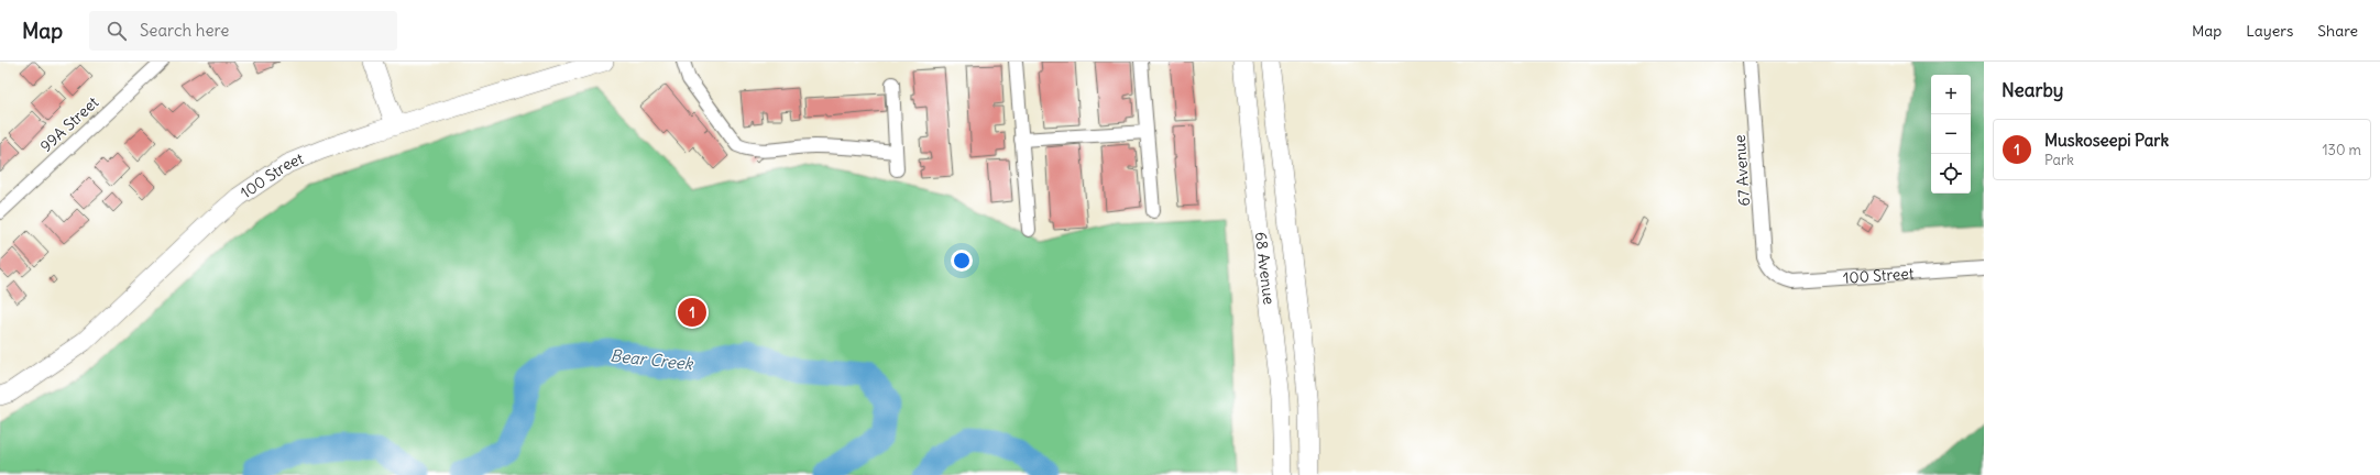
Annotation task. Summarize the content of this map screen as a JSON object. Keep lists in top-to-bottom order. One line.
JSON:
{"streets":{"main road":["100 Street","68 Avenue"],"street":["99A Street","67 Avenue"]},"crossings":[["67 Avenue","100 Street"]],"water":["Bear Creek"],"page":{"header":"Map","search":"Search here","nav":["Map","Layers","Share"],"heading":"Nearby","map_buttons":["+","−"],"list":[{"mark":"1","name":"Muskoseepi Park","note":"Park","value":"130 m"}],"pins":"1"}}
